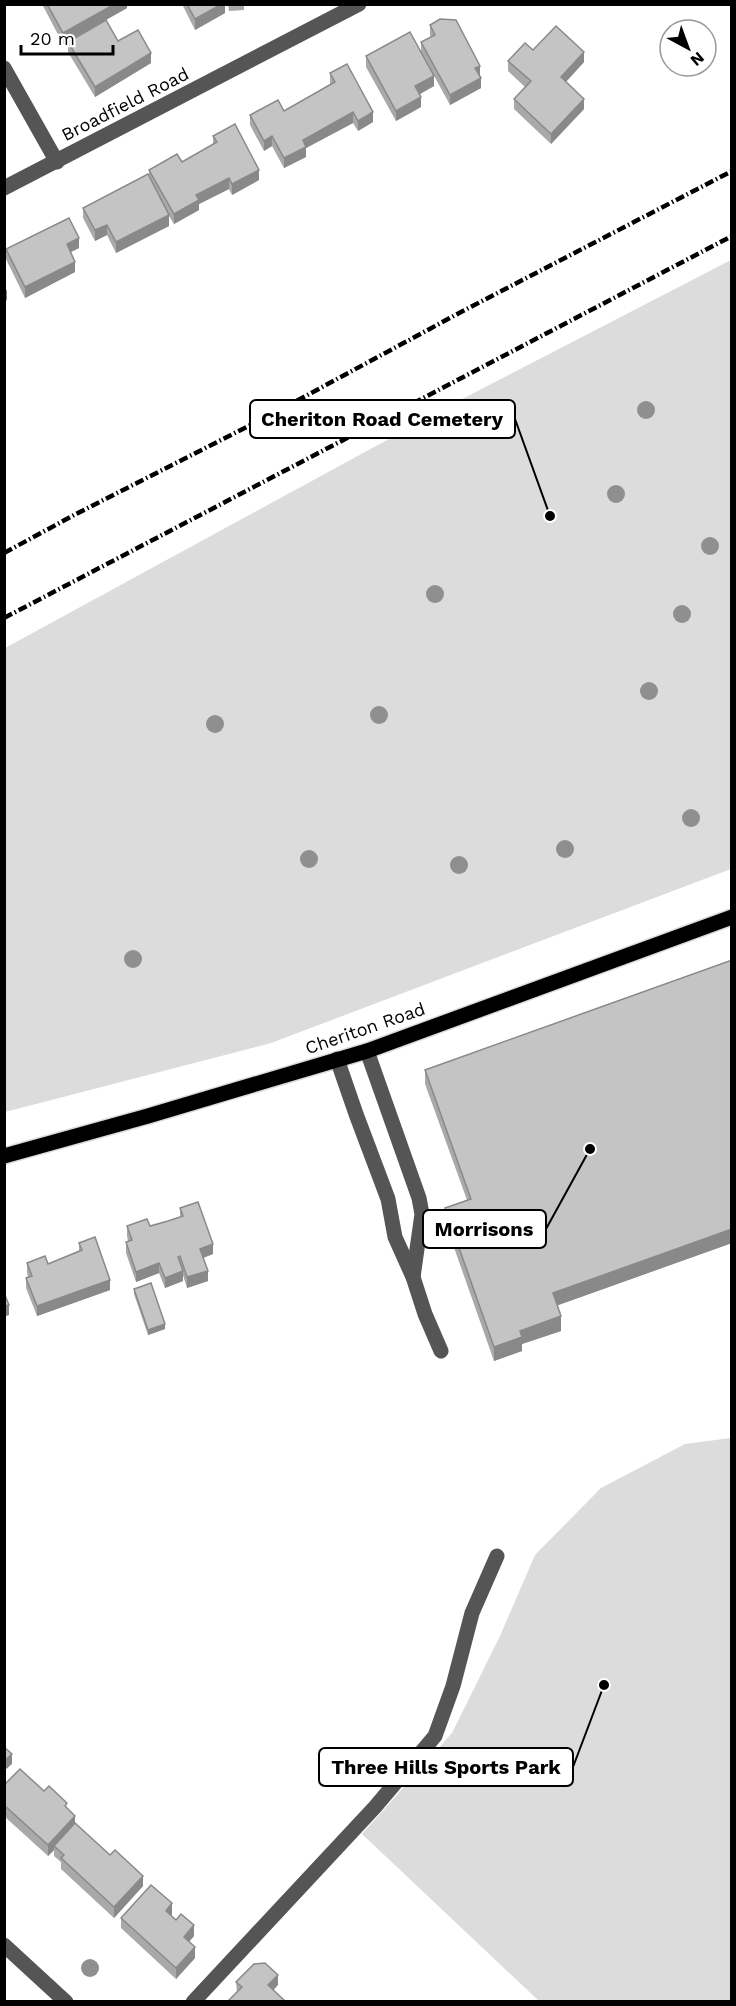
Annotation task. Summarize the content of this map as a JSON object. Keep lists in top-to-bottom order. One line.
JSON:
{"streets":{"main road":["Cheriton Road"],"street":["Broadfield Road"]},"places":["Cheriton Road Cemetery","Morrisons","Three Hills Sports Park"],"scale_bar":"20 m","north":"bottom right"}
